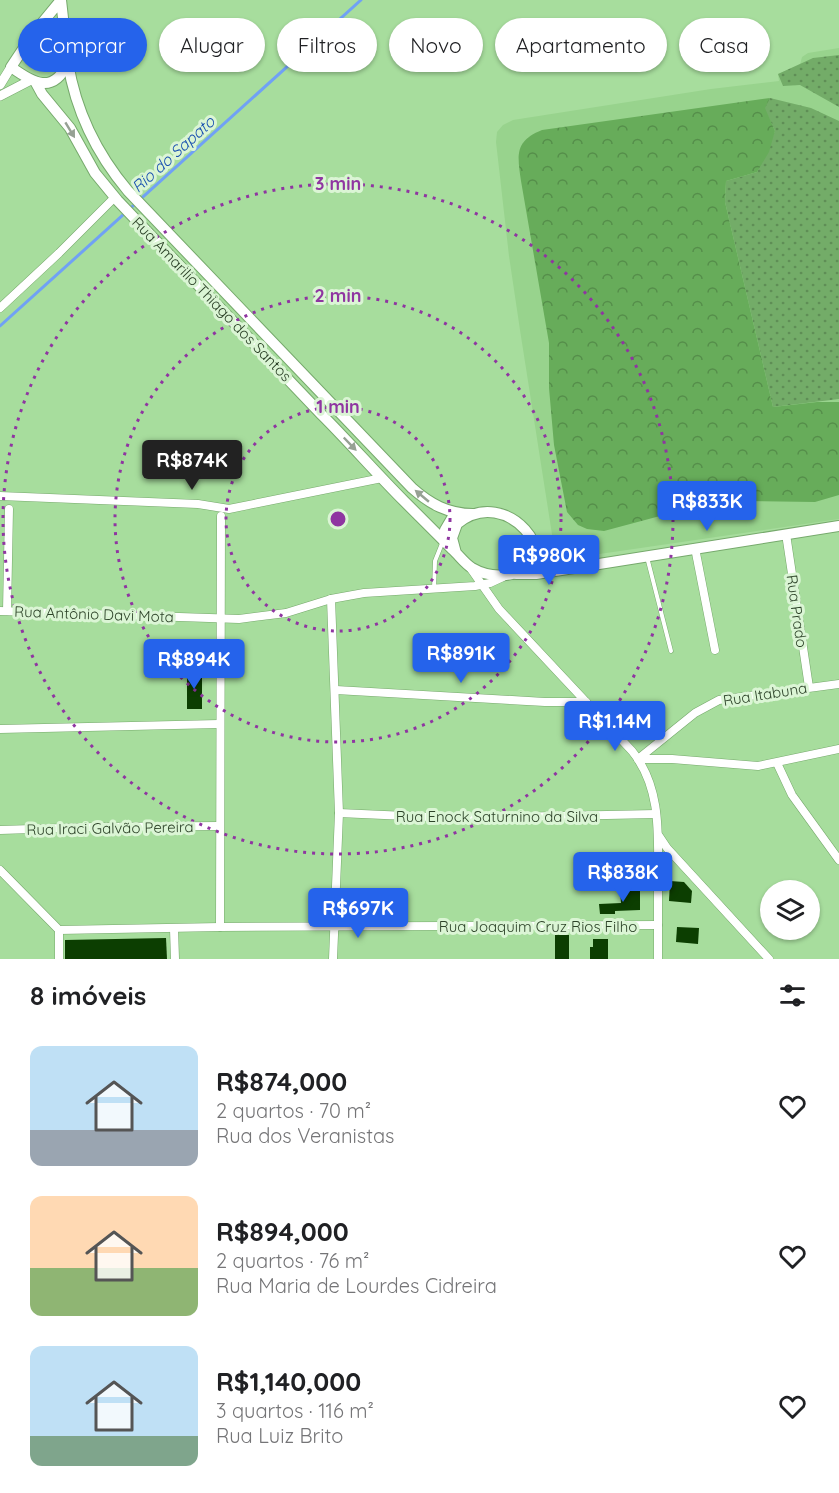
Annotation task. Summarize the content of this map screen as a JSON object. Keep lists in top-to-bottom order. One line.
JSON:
{"streets":{"main road":["Rua Amarilio Thiago dos Santos"],"street":["Rua Prado","Rua Antônio Davi Mota","Rua Itabuna","Rua Enock Saturnino da Silva","Rua Iraci Galvão Pereira","Rua Joaquim Cruz Rios Filho"]},"crossings":[["Rua Amarilio Thiago dos Santos","Rua Antônio Davi Mota"],["Rua Prado","Rua Itabuna"]],"water":["Rio do Sapato"],"page":{"chip":["Comprar","Alugar","Filtros","Novo","Apartamento","Casa"],"price":["R$874K","R$833K","R$980K","R$891K","R$894K","R$1.14M","R$838K","R$697K"],"heading":"8 imóveis","list":[{"name":"R$874,000","note":"2 quartos · 70 m² · Rua dos Veranistas"},{"name":"R$894,000","note":"2 quartos · 76 m² · Rua Maria de Lourdes Cidreira"},{"name":"R$1,140,000","note":"3 quartos · 116 m² · Rua Luiz Brito"}]},"rings":["3 min","2 min","1 min"]}
